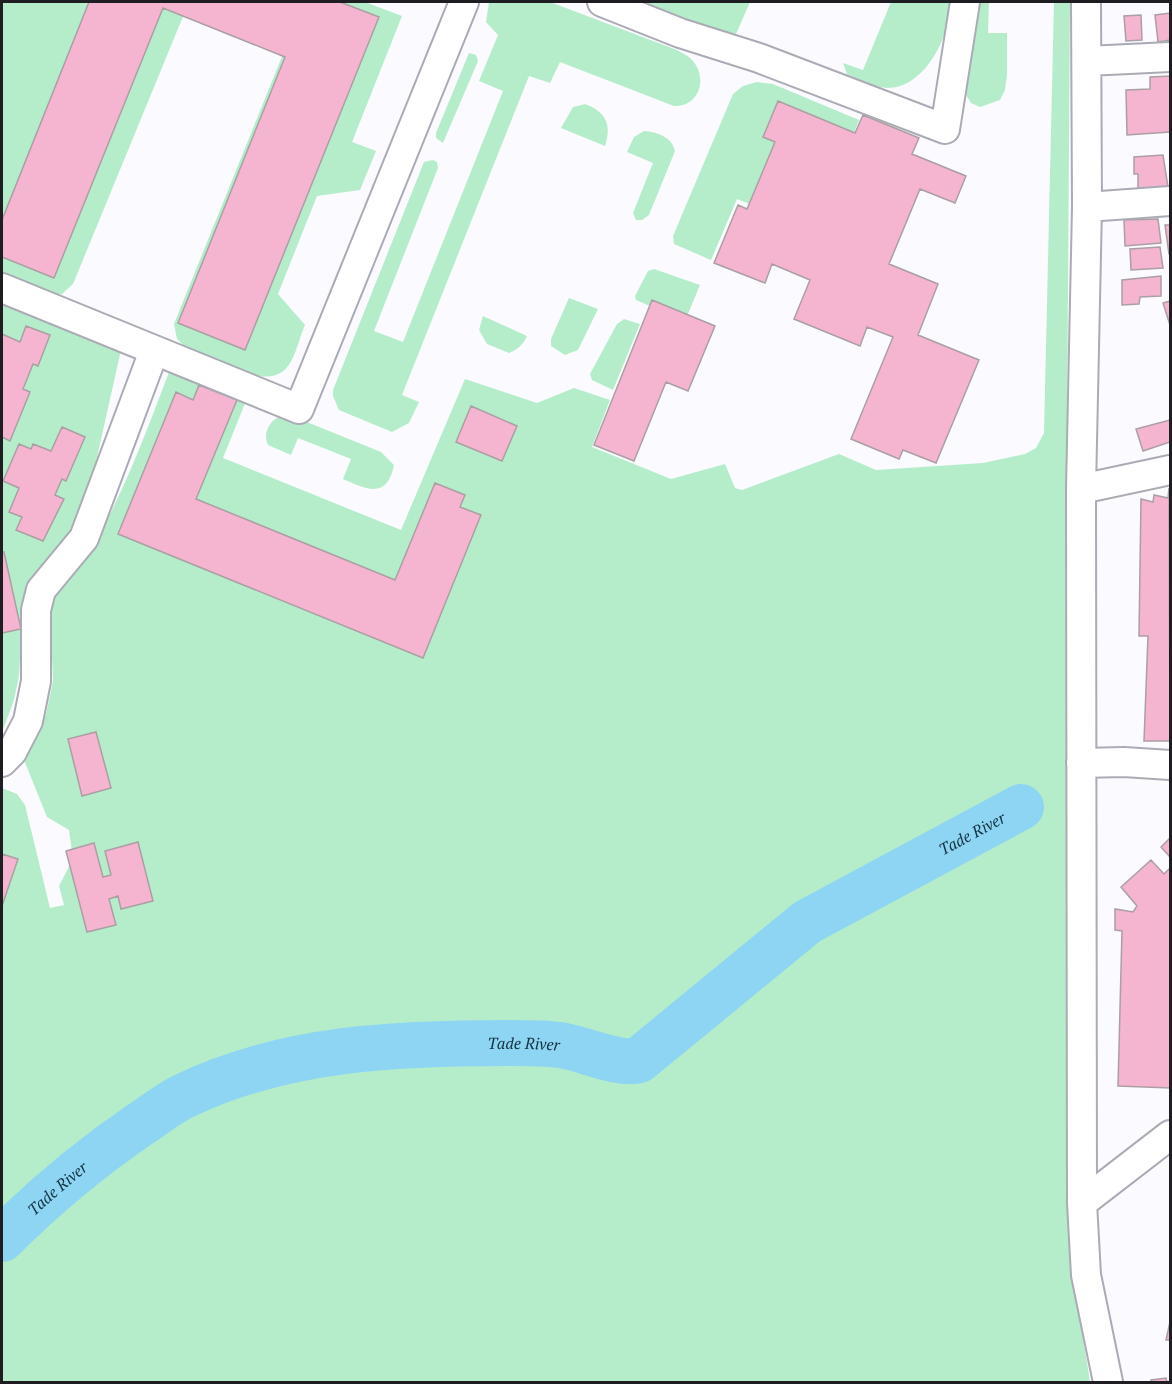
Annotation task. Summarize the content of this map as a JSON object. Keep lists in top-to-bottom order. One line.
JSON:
{"water":["Tade River"]}
